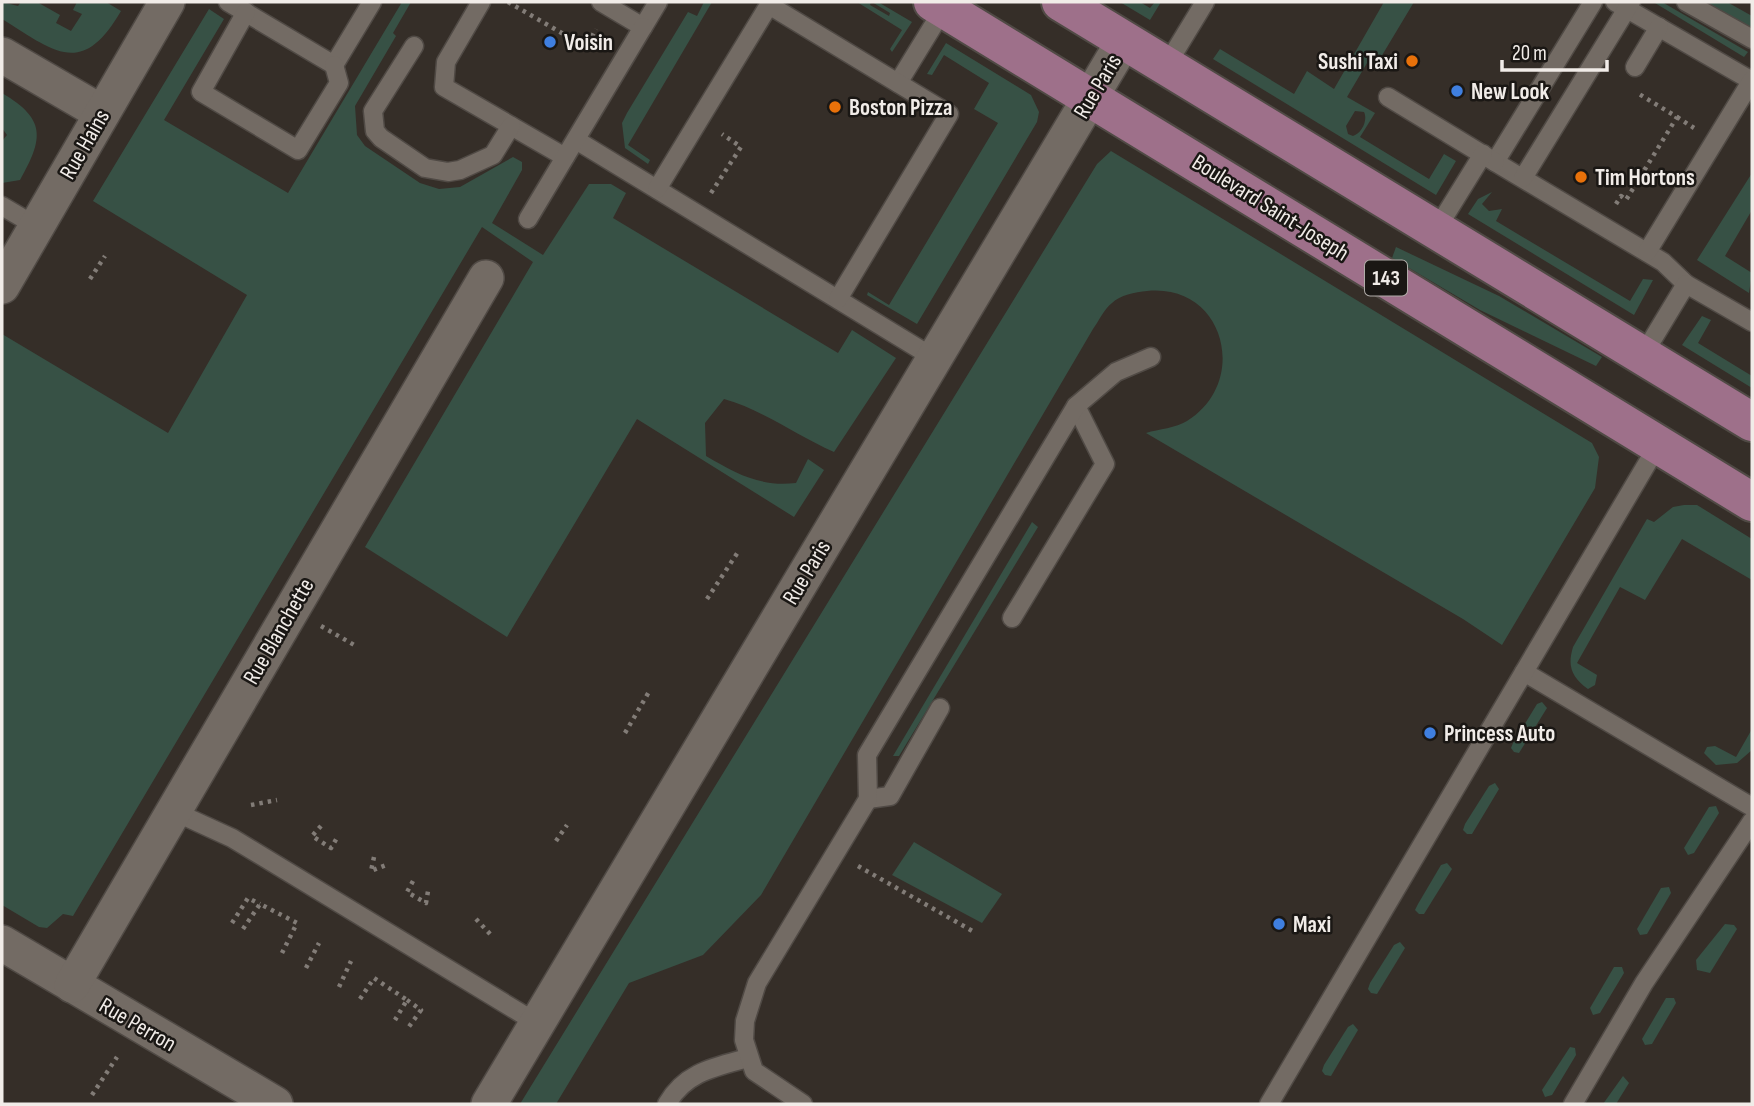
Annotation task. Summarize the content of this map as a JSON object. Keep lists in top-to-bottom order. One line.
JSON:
{"streets":{"main road":["Boulevard Saint-Joseph","143"],"street":["Rue Paris","Rue Hains","Rue Blanchette","Rue Perron"]},"crossings":[["Rue Paris","Boulevard Saint-Joseph"],["Rue Blanchette","Rue Perron"]],"places":["Voisin","Sushi Taxi","New Look","Boston Pizza","Tim Hortons","Princess Auto","Maxi"],"scale_bar":"20 m"}
